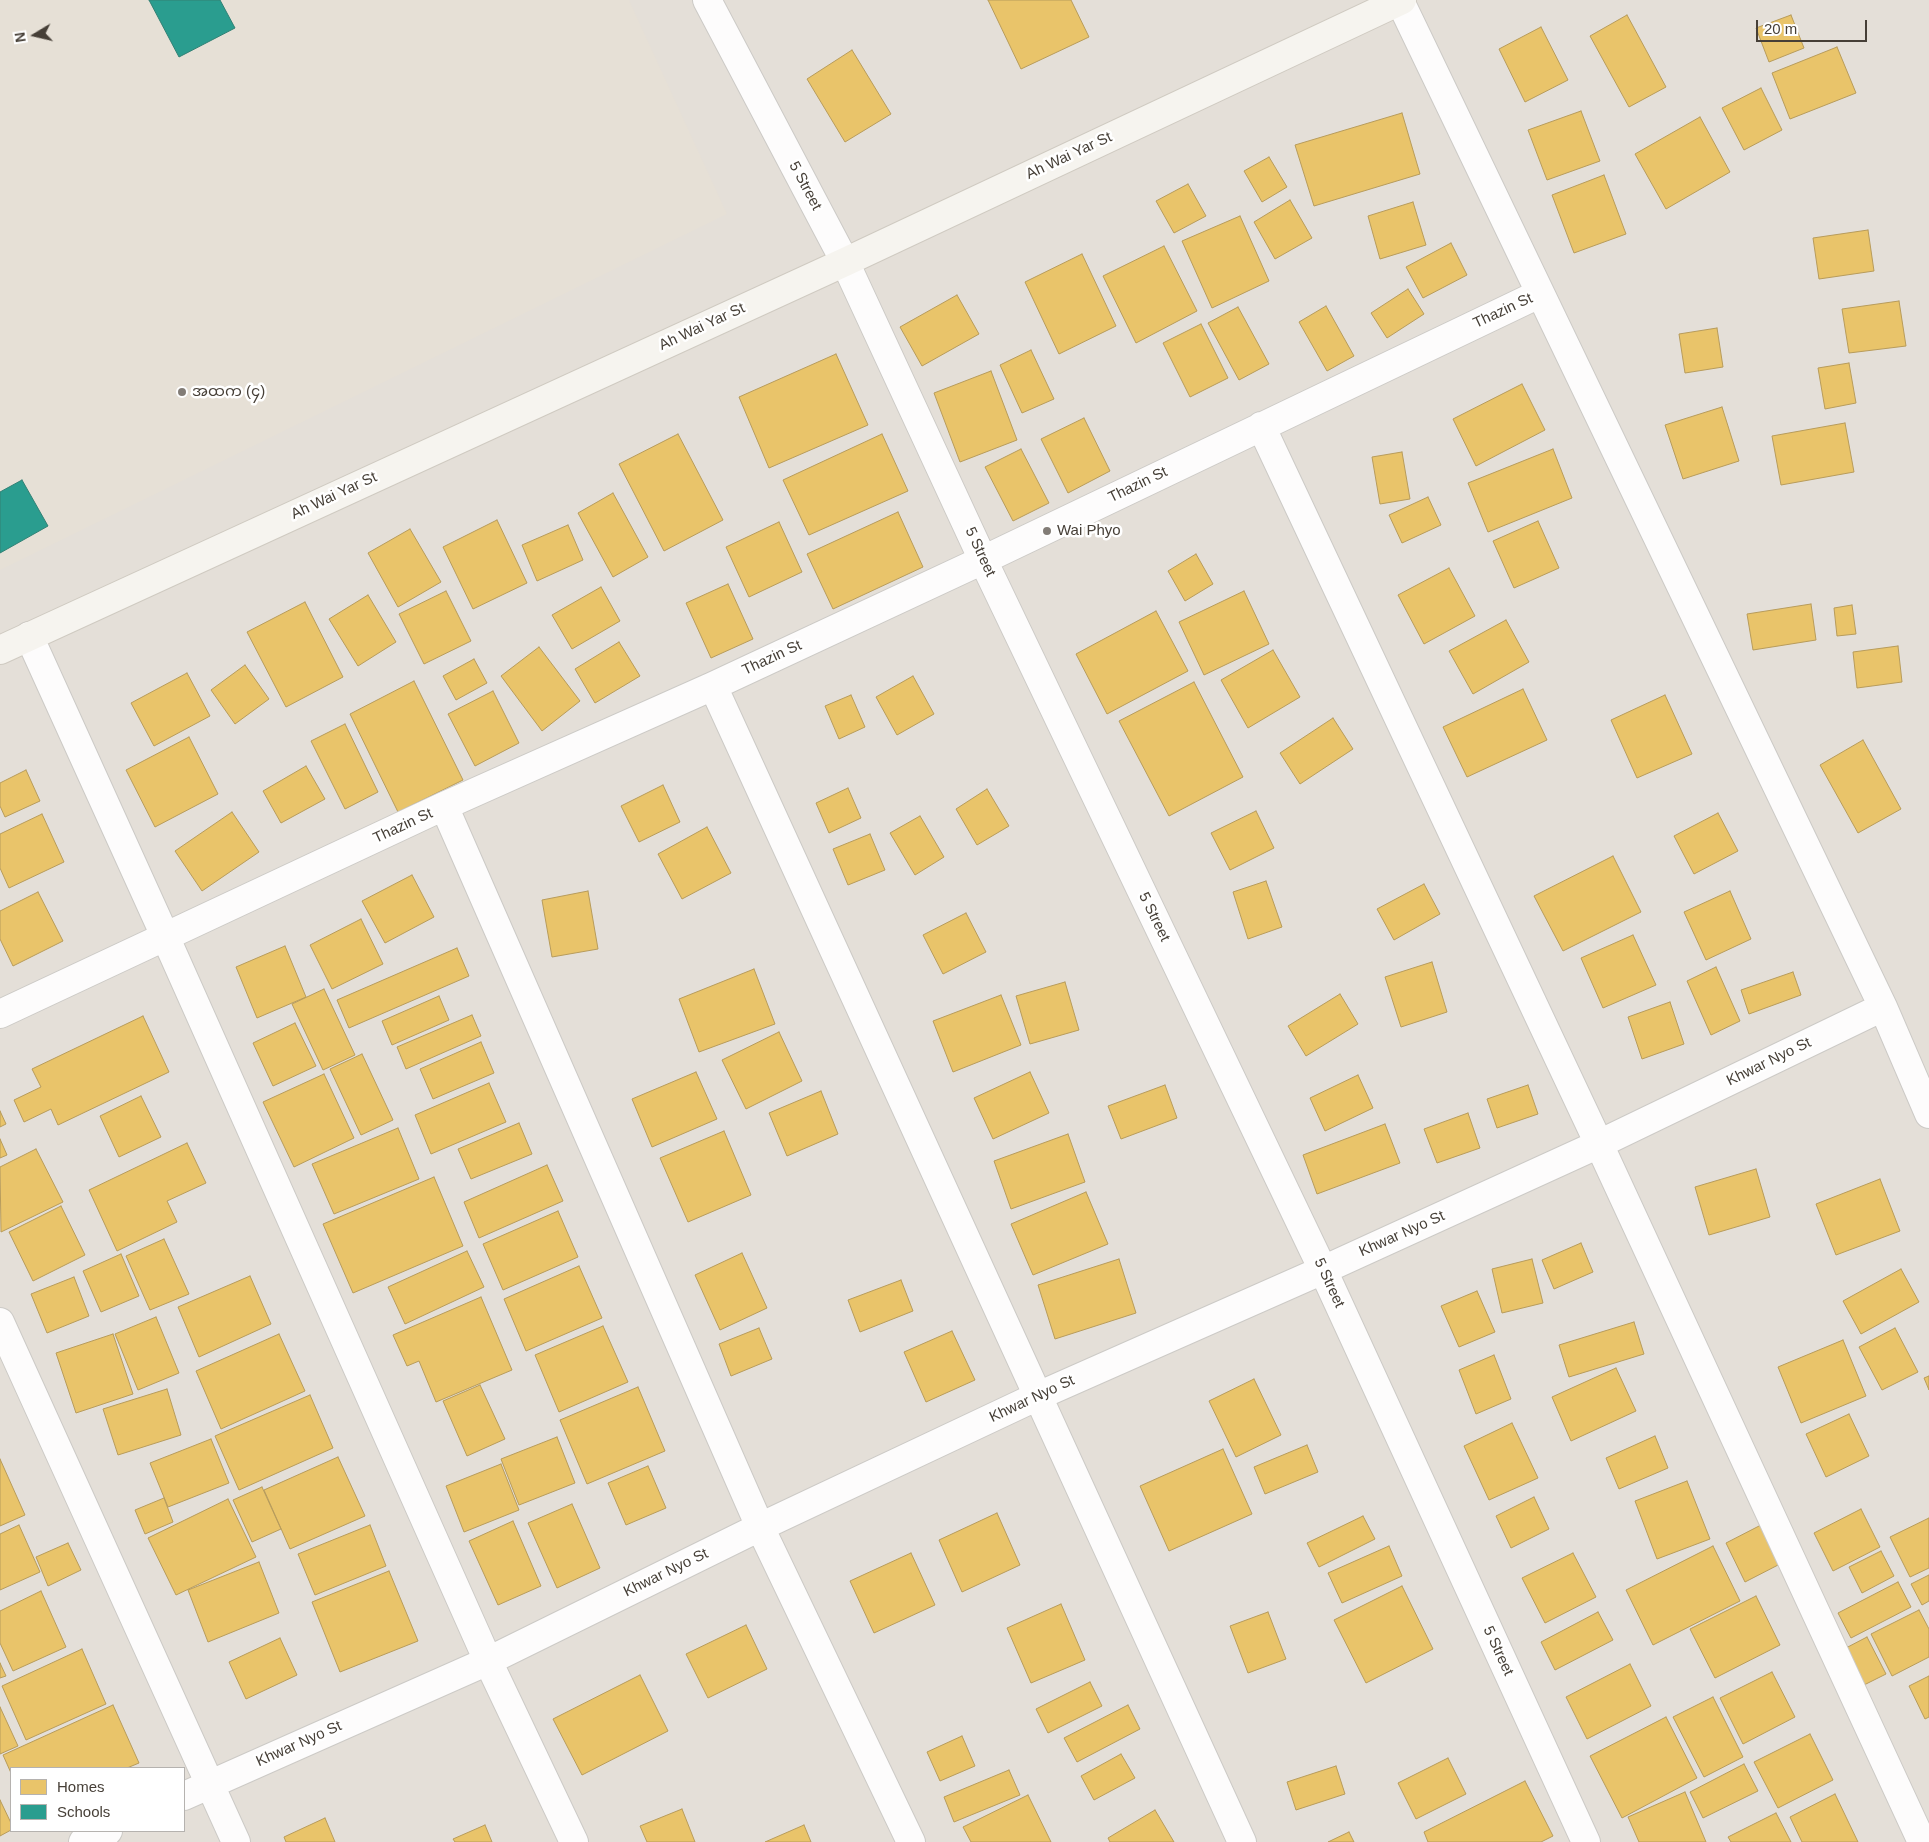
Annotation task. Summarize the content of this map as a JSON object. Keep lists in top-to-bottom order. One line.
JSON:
{"streets":{"street":["Ah Wai Yar St","5 Street","Thazin St","Khwar Nyo St"]},"crossings":[["Ah Wai Yar St","5 Street"],["5 Street","Thazin St"],["5 Street","Khwar Nyo St"]],"places":["အထက (၄)","Wai Phyo"],"legend":["Homes","Schools"],"scale_bar":"20 m","north":"left"}
